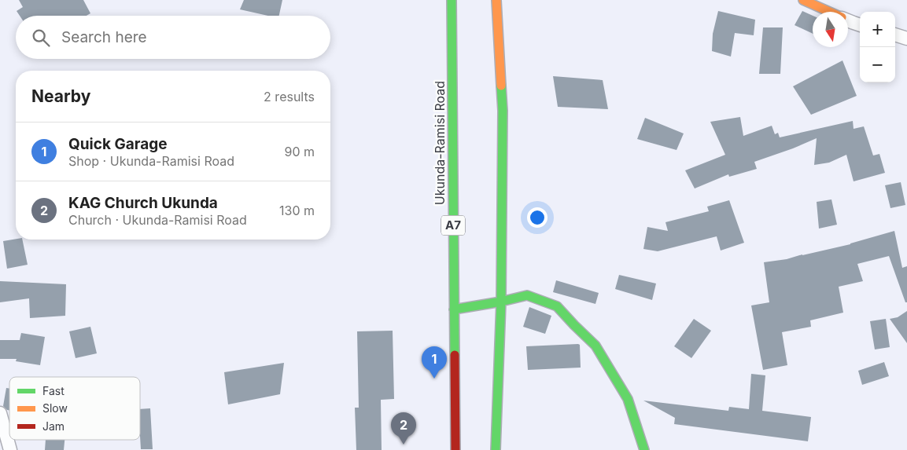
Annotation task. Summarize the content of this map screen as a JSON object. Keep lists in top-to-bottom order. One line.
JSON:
{"streets":{"main road":["Ukunda-Ramisi Road","A7"]},"legend":["Fast","Slow","Jam"],"north":"bottom","page":{"map_buttons":["+","−"],"search":"Search here","heading":["Nearby","2 results"],"list":[{"mark":"1","name":"Quick Garage","note":"Shop · Ukunda-Ramisi Road","value":"90 m"},{"mark":"2","name":"KAG Church Ukunda","note":"Church · Ukunda-Ramisi Road","value":"130 m"}],"pins":["1","2"]}}
